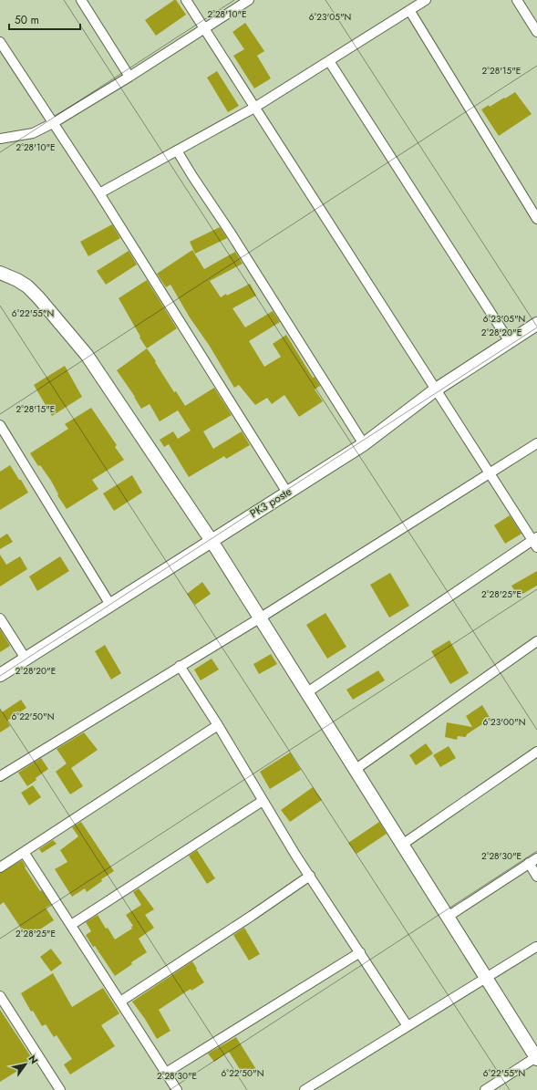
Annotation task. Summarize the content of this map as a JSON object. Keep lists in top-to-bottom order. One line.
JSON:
{"streets":{"street":["PK3 poste"]},"scale_bar":"50 m","north":"top right","coordinates":["2°28'10\"E","6°23'05\"N","2°28'15\"E","6°22'55\"N","2°28'20\"E","2°28'25\"E","6°22'50\"N","6°23'00\"N","2°28'30\"E"]}
